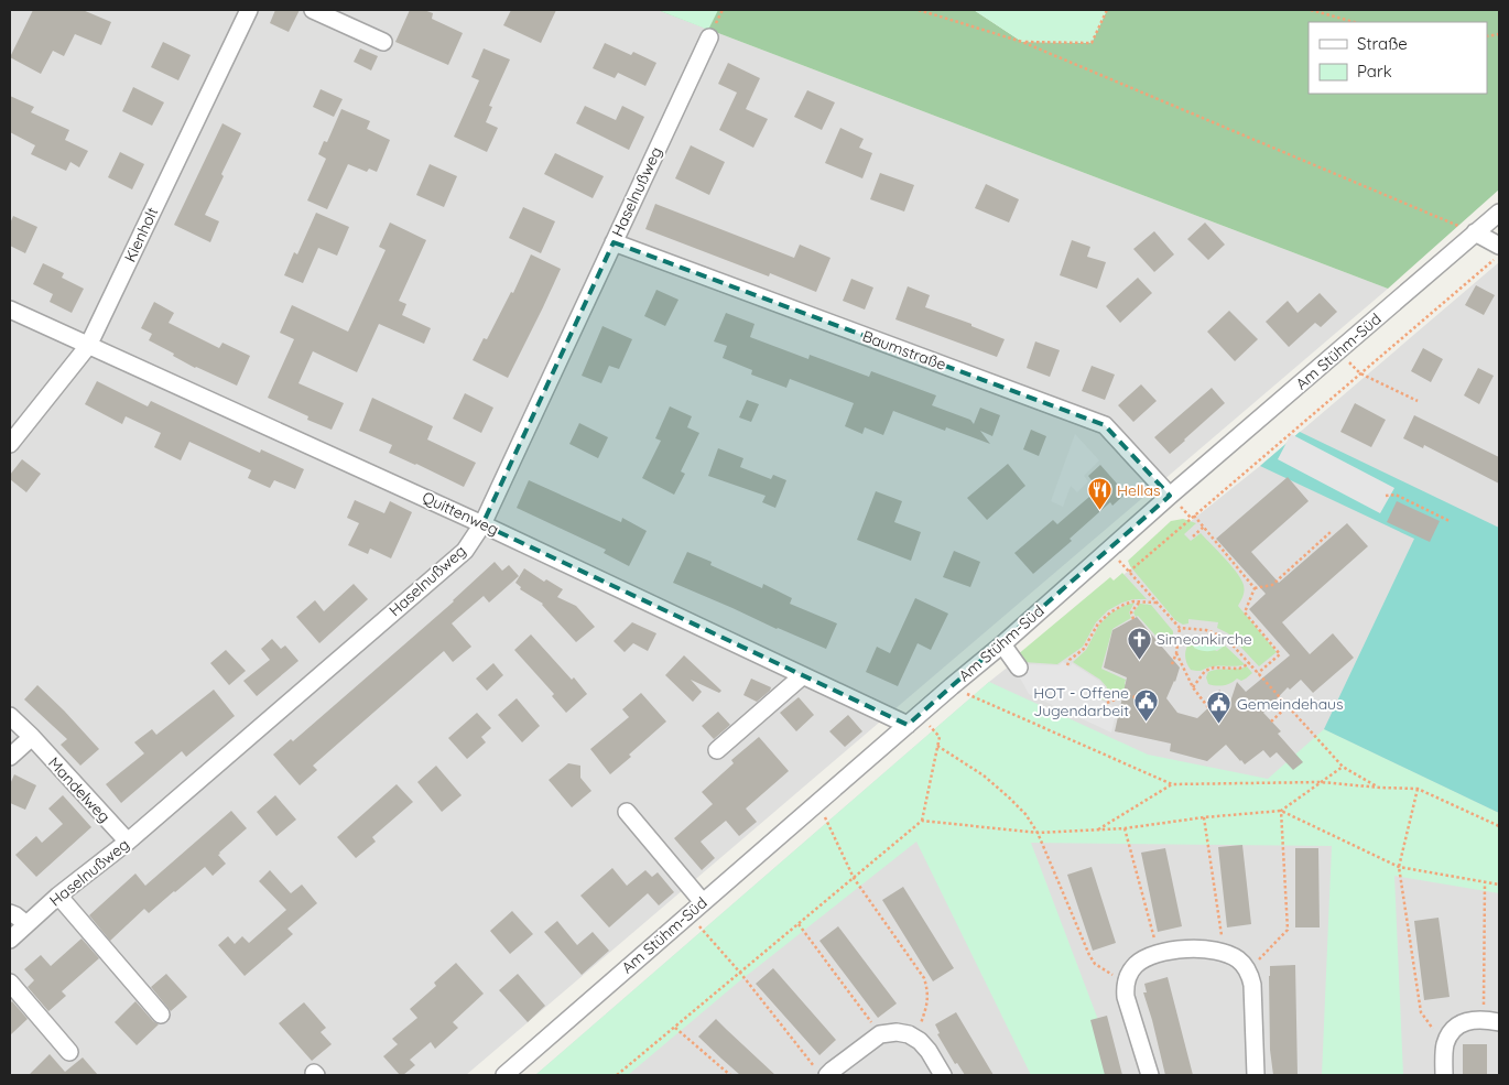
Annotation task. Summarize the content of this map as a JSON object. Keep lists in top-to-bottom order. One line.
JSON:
{"streets":{"street":["Haselnußweg","Kienholt","Baumstraße","Am Stühm-Süd","Quittenweg","Mandelweg"]},"crossings":[["Haselnußweg","Baumstraße"],["Haselnußweg","Quittenweg"],["Haselnußweg","Mandelweg"],["Kienholt","Quittenweg"],["Baumstraße","Am Stühm-Süd"],["Am Stühm-Süd","Quittenweg"]],"places":{"restaurant":["Hellas"],"church":["Simeonkirche"],"public building":["HOT - Offene Jugendarbeit","Gemeindehaus"]},"legend":["Straße","Park"]}
